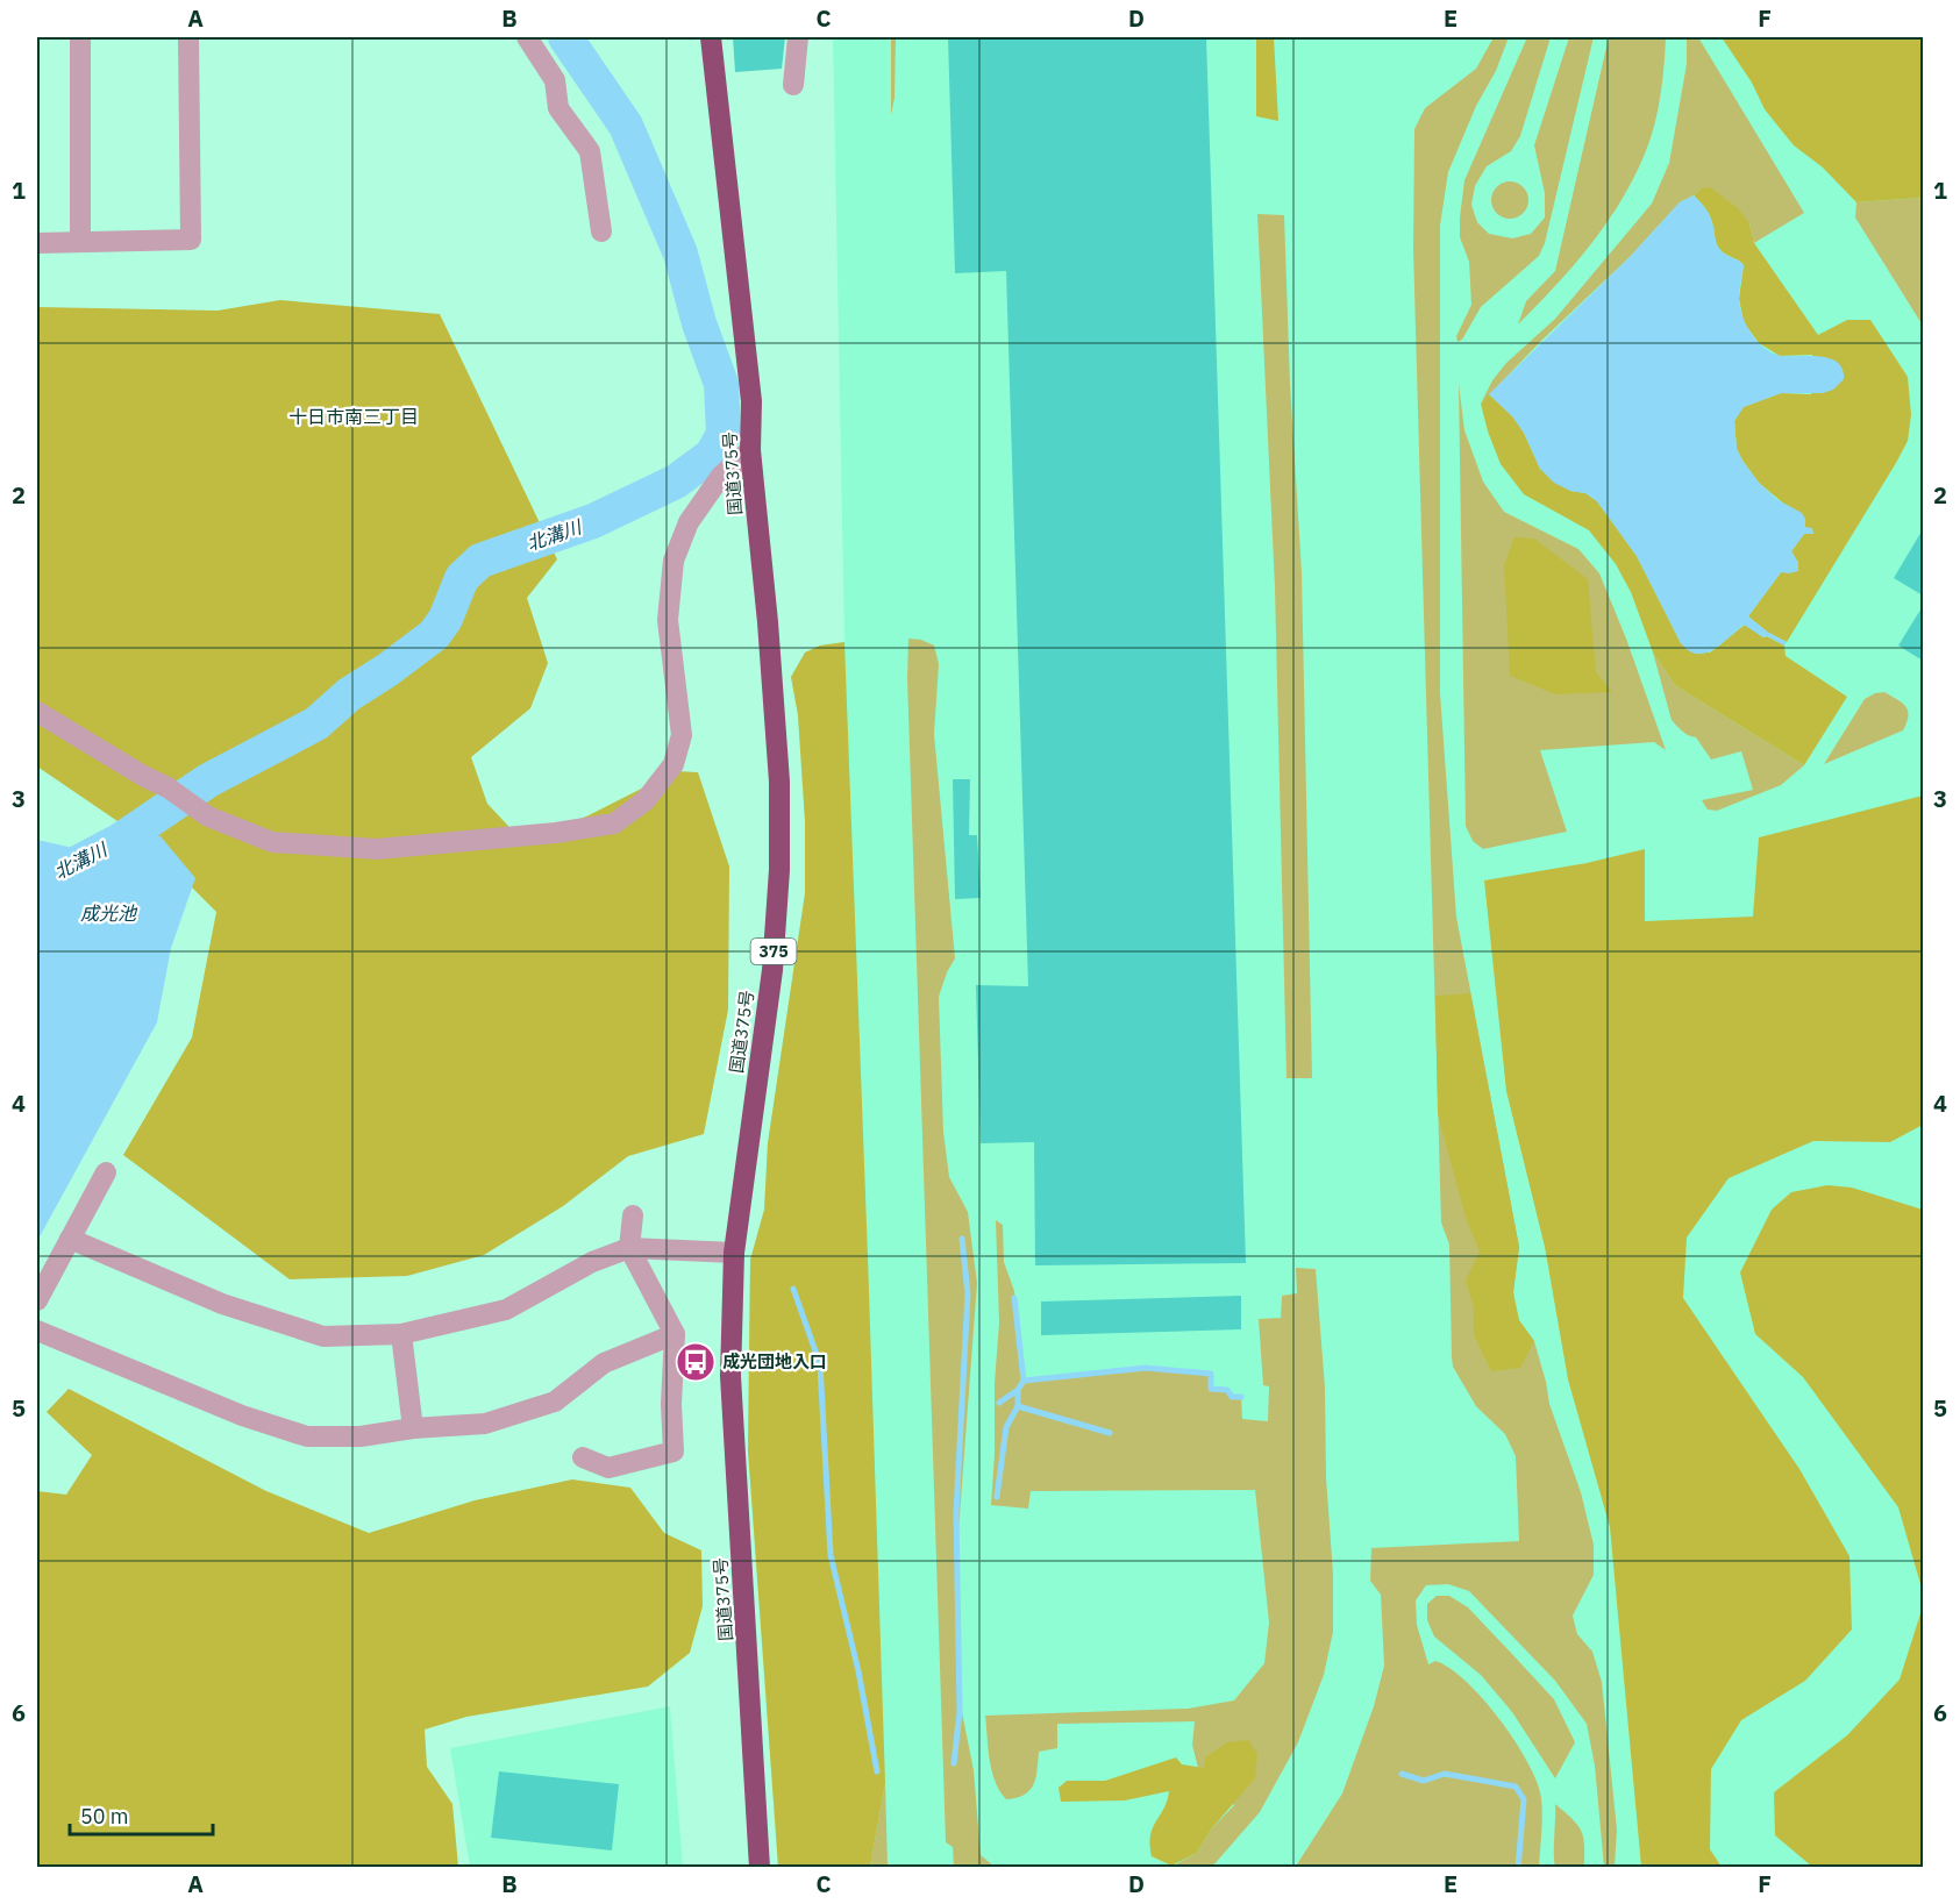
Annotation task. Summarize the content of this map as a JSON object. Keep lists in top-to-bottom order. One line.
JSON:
{"streets":{"highway":["国道375号","375"]},"districts":["十日市南三丁目"],"water":["北溝川","成光池"],"places":{"bus stop":["成光団地入口"]},"scale_bar":"50 m","grid":{"columns":["A","B","C","D","E","F"],"rows":["1","2","3","4","5","6"]}}
